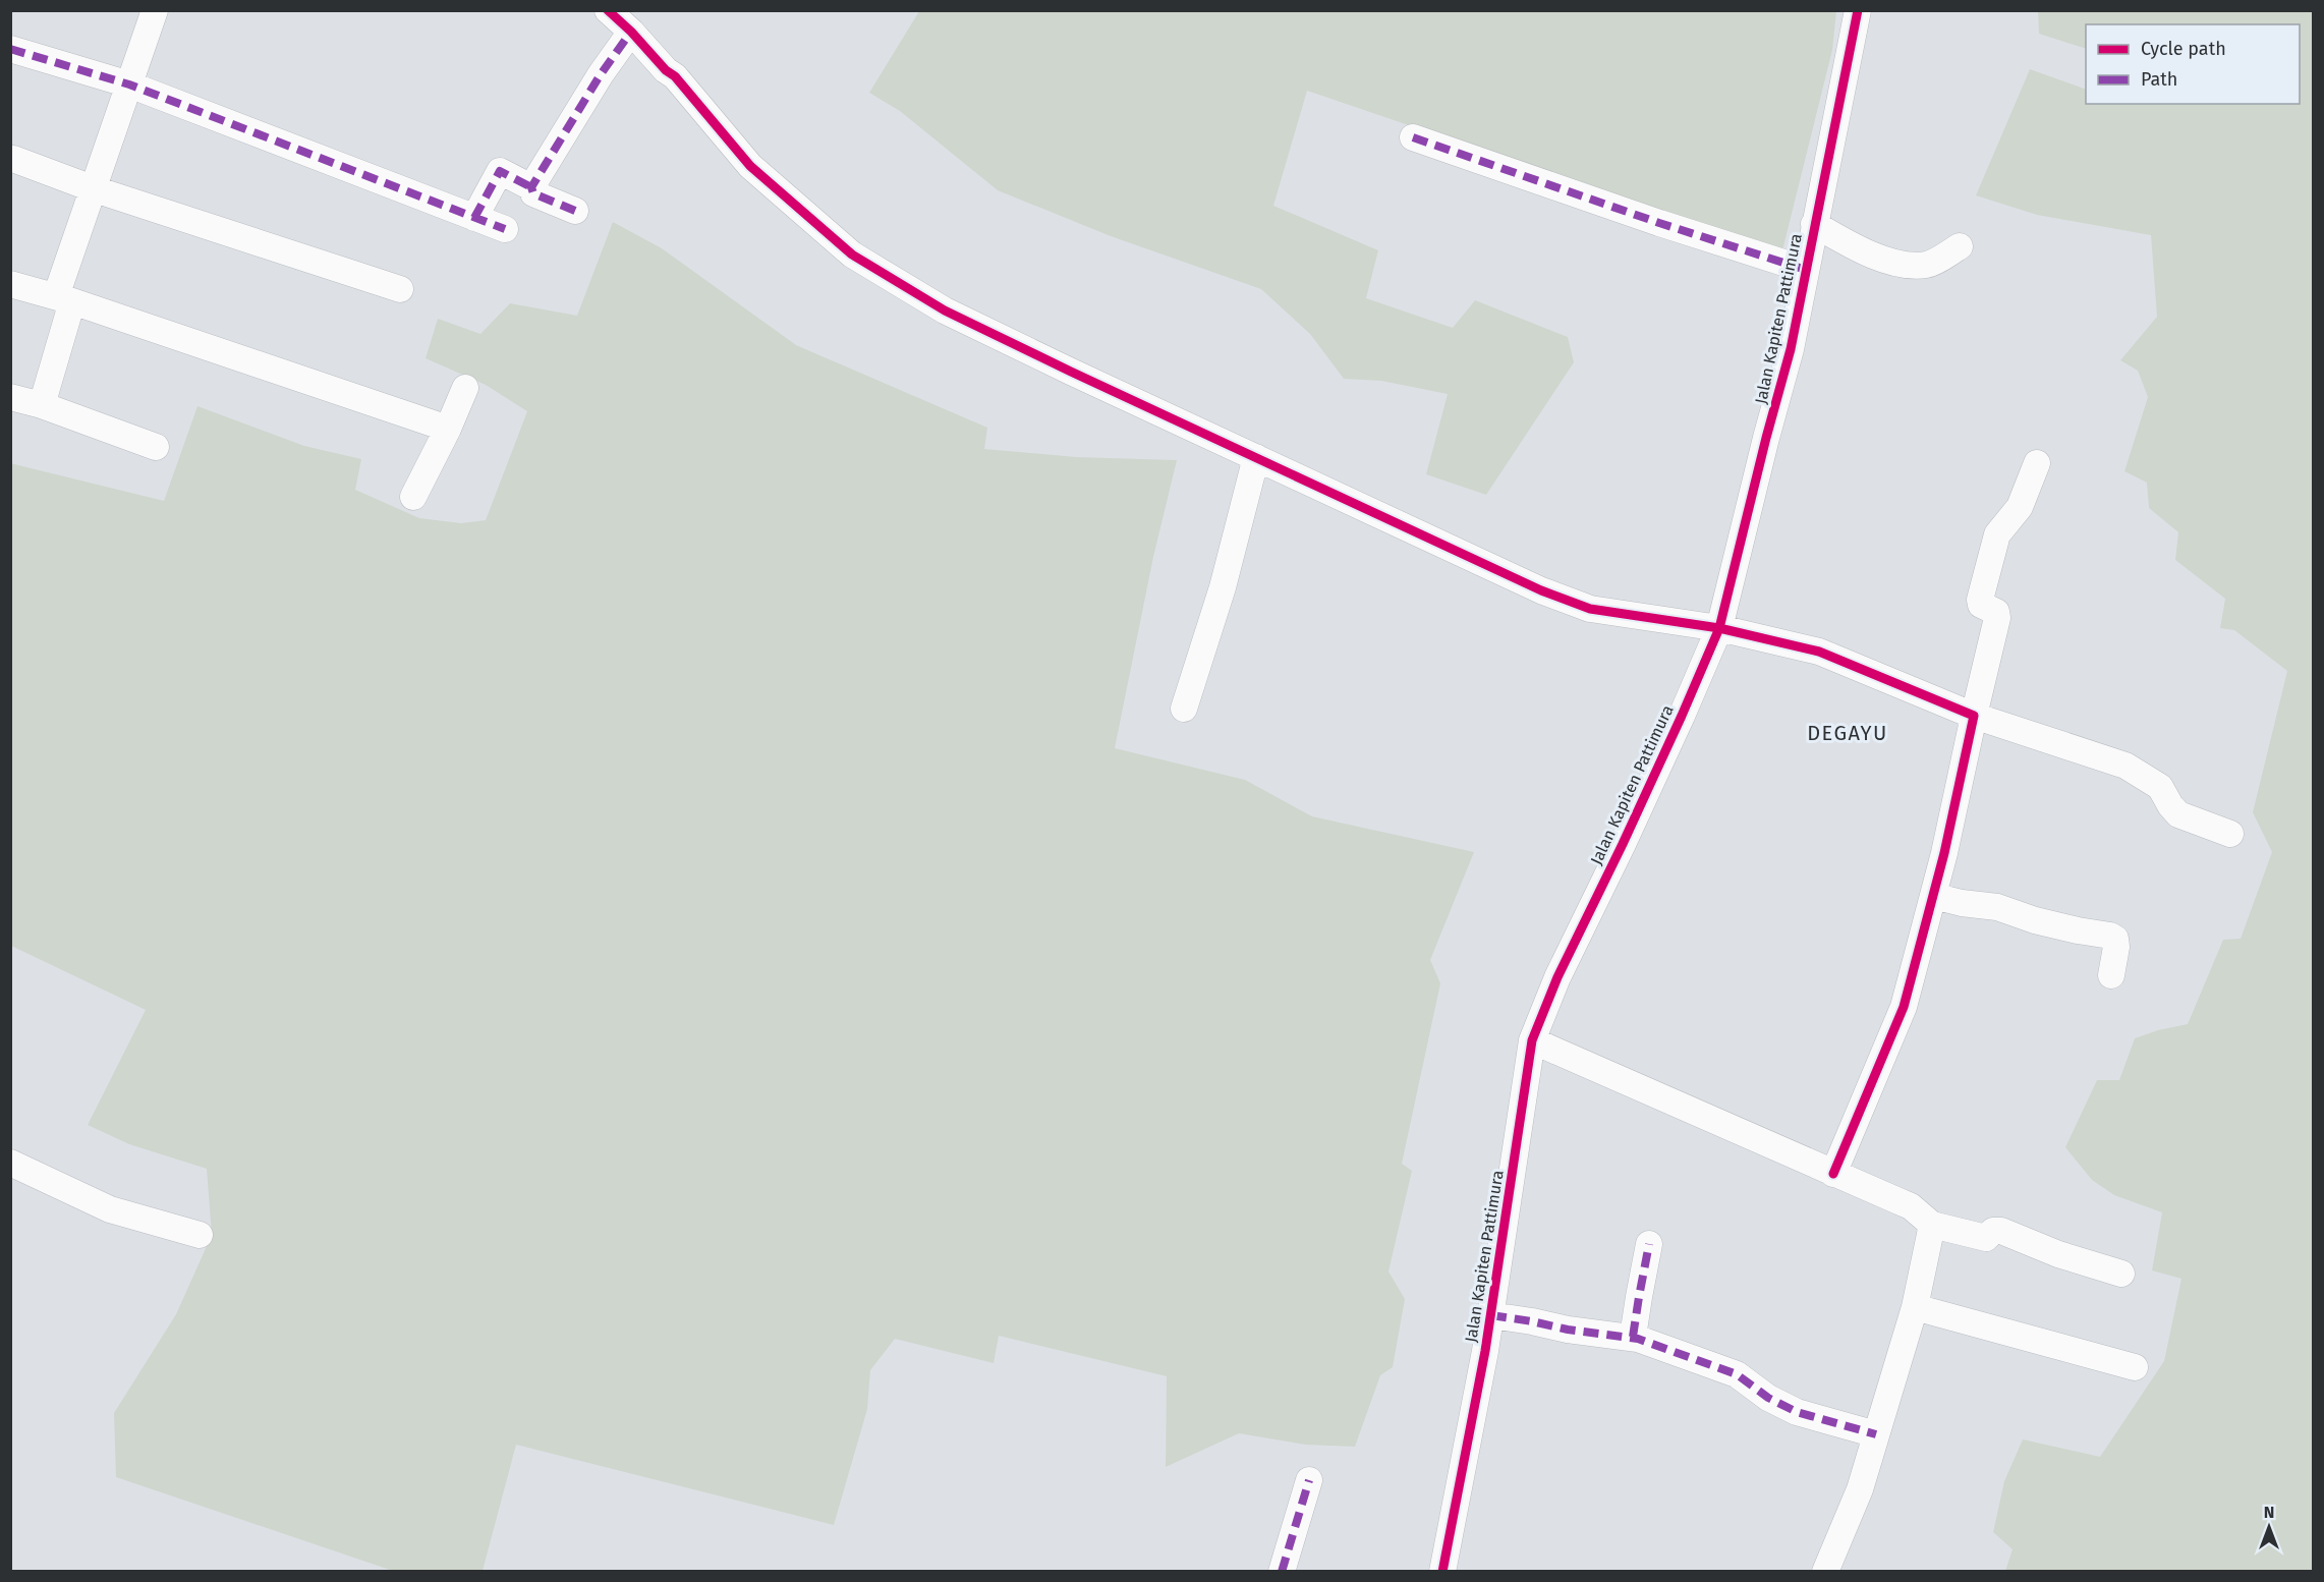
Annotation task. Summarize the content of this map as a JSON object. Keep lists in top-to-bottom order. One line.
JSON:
{"streets":{"street":["Jalan Kapiten Pattimura"]},"districts":["DEGAYU"],"legend":["Cycle path","Path"],"north":"top"}
